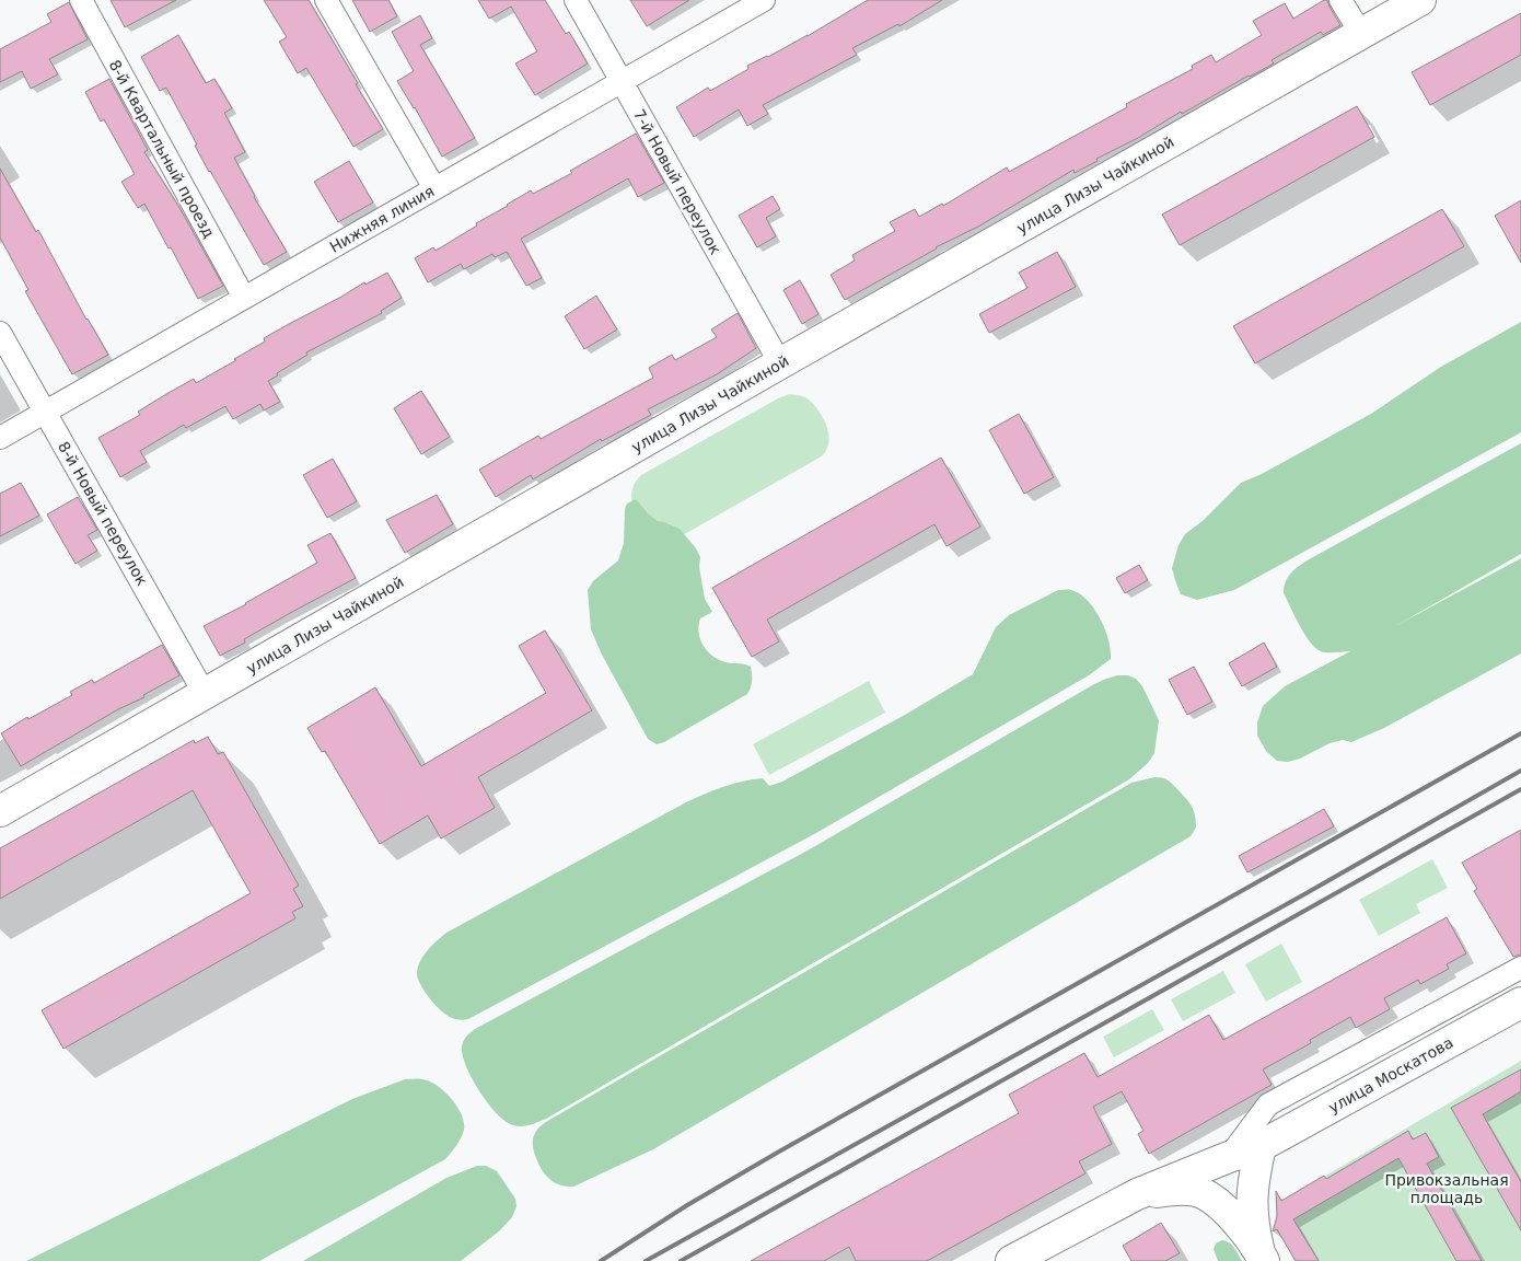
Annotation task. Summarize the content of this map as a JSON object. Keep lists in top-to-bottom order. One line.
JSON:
{"streets":{"main road":["улица Лизы Чайкиной","улица Москатова"],"street":["8-й Квартальный проезд","7-й Новый переулок","Нижняя линия","8-й Новый переулок"]},"crossings":[["8-й Квартальный проезд","Нижняя линия"],["7-й Новый переулок","улица Лизы Чайкиной"],["7-й Новый переулок","Нижняя линия"],["улица Лизы Чайкиной","8-й Новый переулок"],["Нижняя линия","8-й Новый переулок"]],"parks":["Привокзальная площадь"]}
